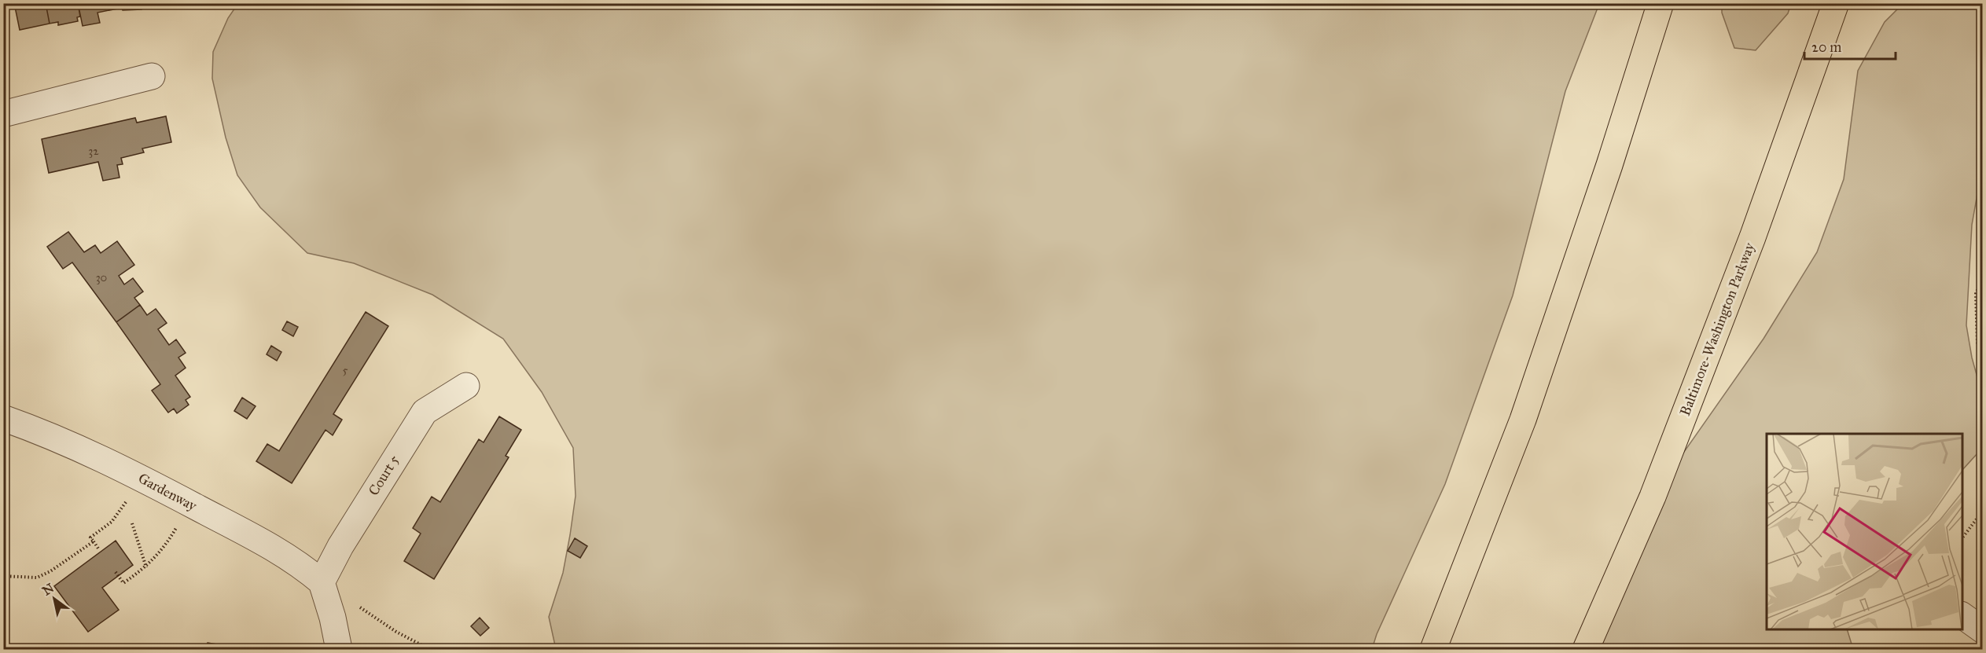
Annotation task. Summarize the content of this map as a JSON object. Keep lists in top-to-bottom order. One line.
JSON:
{"streets":{"highway":["Baltimore-Washington Parkway"],"street":["Court 5","Gardenway"]},"crossings":[["Court 5","Gardenway"]],"house_numbers":["32","30","5"],"scale_bar":"20 m","north":"top left"}
